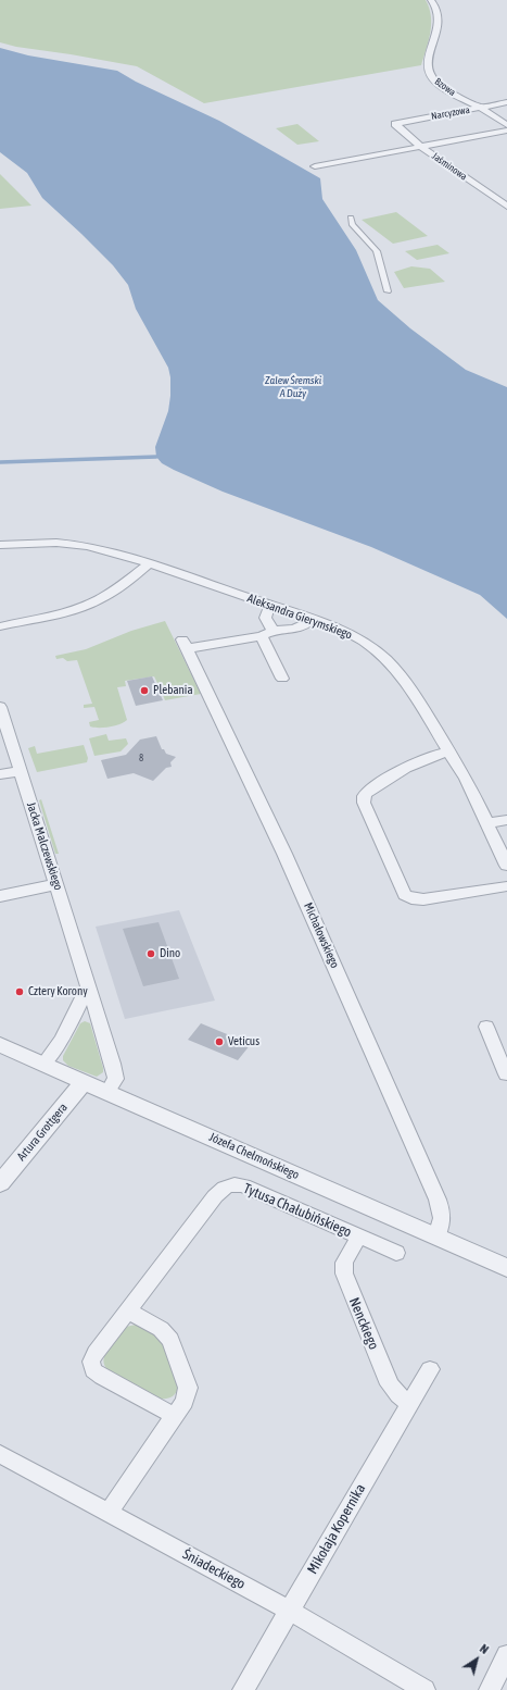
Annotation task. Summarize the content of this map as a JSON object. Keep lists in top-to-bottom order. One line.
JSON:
{"streets":{"street":["Bzowa","Narcyzowa","Jaśminowa","Aleksandra Gierymskiego","Jacka Malczewskiego","Michałowskiego","Artura Grottgera","Józefa Chełmońskiego","Tytusa Chałubińskiego","Nenckiego","Mikołaja Kopernika","Śniadeckiego"]},"crossings":[["Bzowa","Narcyzowa"],["Narcyzowa","Jaśminowa"],["Jacka Malczewskiego","Józefa Chełmońskiego"],["Michałowskiego","Józefa Chełmońskiego"],["Artura Grottgera","Józefa Chełmońskiego"],["Tytusa Chałubińskiego","Nenckiego"],["Nenckiego","Mikołaja Kopernika"],["Mikołaja Kopernika","Śniadeckiego"]],"water":["Zalew Śremski A Duży"],"places":["Plebania","Dino","Cztery Korony","Veticus"],"house_numbers":["8"],"north":"top right"}
